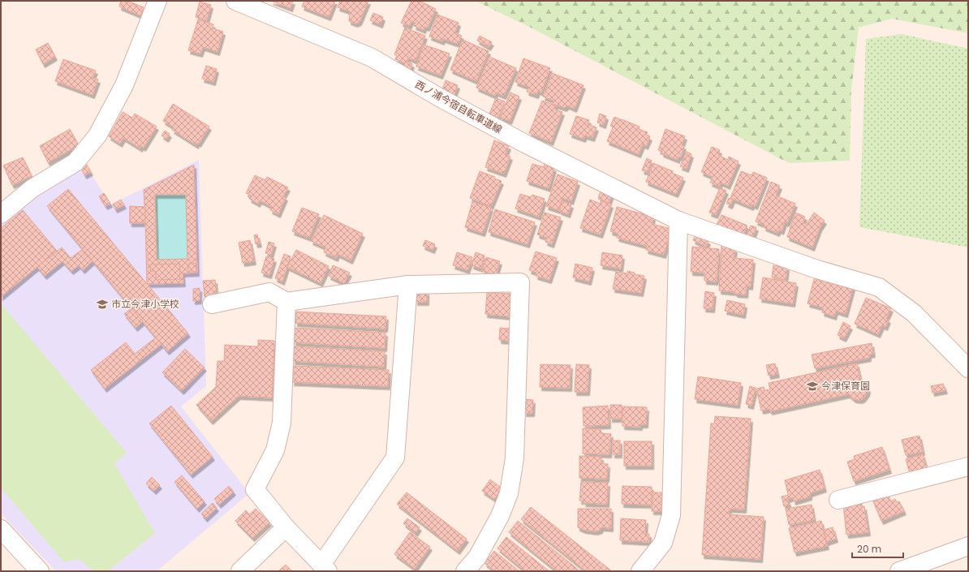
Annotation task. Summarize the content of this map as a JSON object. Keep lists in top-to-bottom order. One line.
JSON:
{"streets":{"street":["西ノ浦今宿自転車道線"]},"places":{"school or university":["市立今津小学校","今津保育園"]},"scale_bar":"20 m"}
